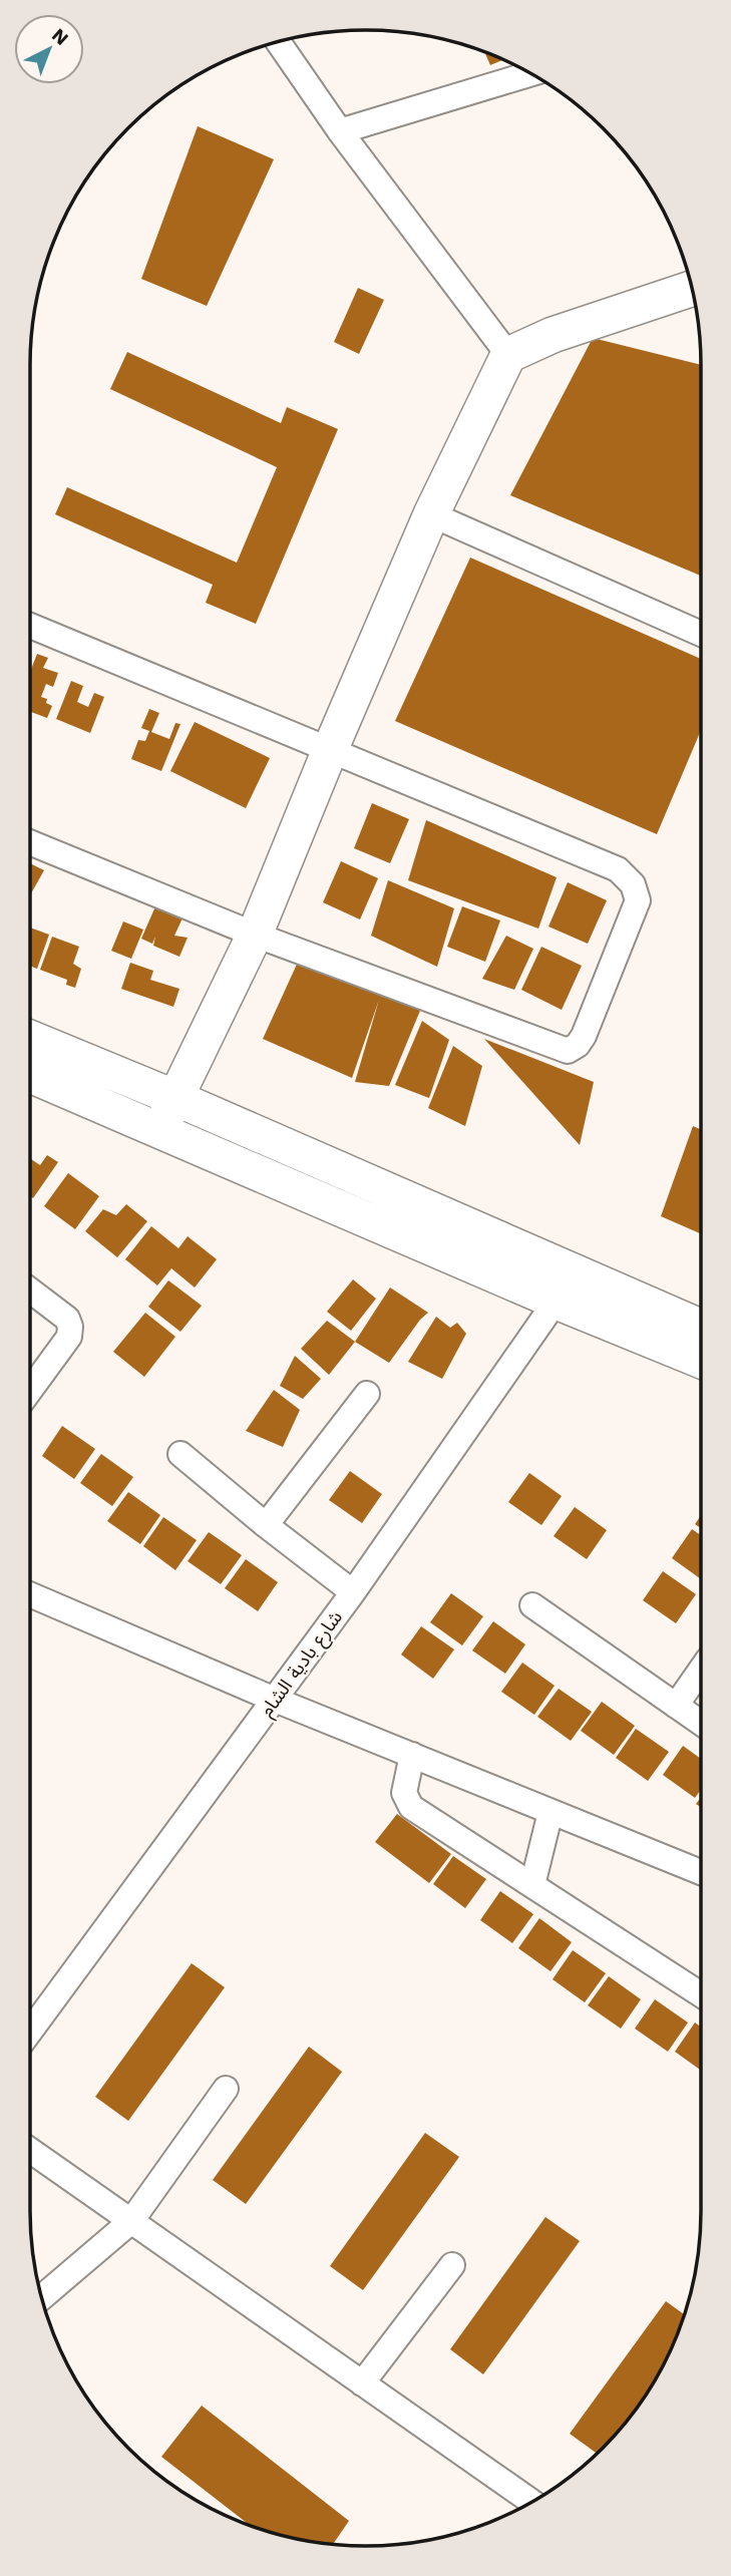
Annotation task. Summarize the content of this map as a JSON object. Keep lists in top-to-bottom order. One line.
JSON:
{"streets":{"street":["شارع بادية الشام"]},"north":"top right"}
